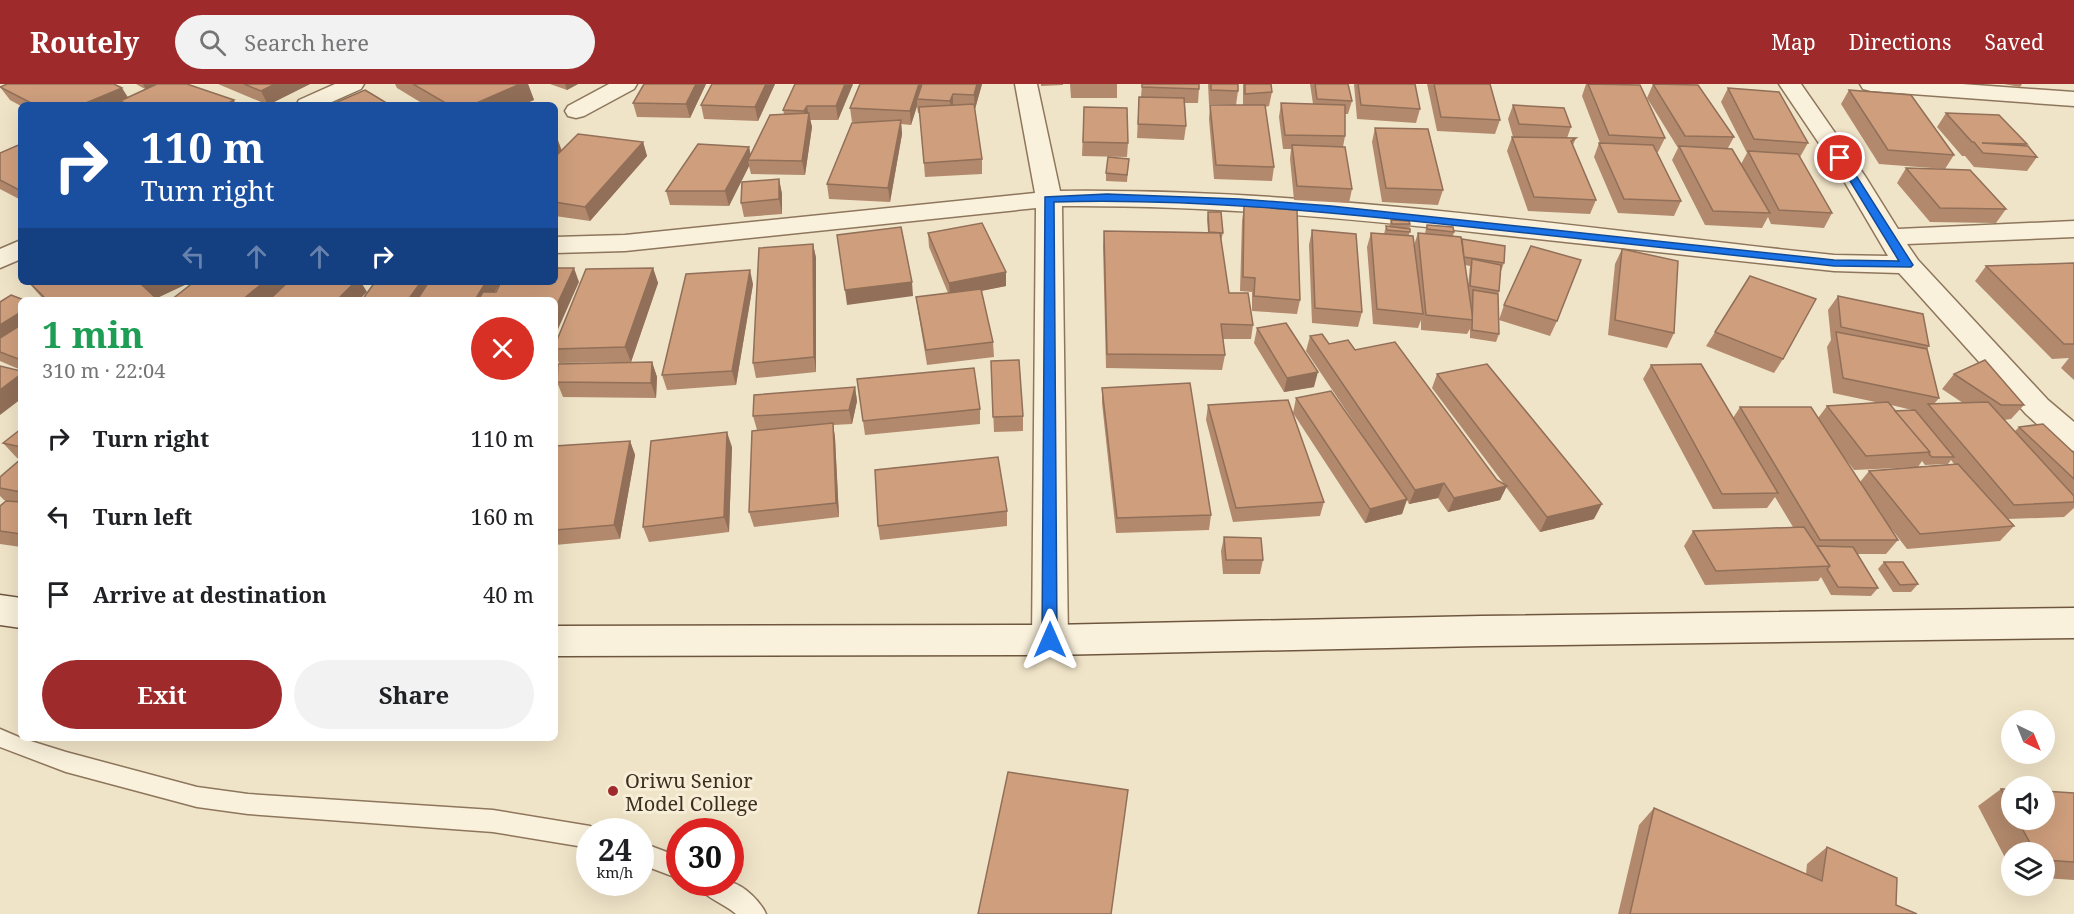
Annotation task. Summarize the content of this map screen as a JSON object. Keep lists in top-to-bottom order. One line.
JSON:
{"places":["Oriwu Senior Model College"],"north":"bottom right","page":{"header":"Routely","search":"Search here","nav":["Map","Directions","Saved"],"turn":["110 m","Turn right"],"heading":["1 min","310 m · 22:04"],"list":[{"name":"Turn right","value":"110 m"},{"name":"Turn left","value":"160 m"},{"name":"Arrive at destination","value":"40 m"}],"buttons":["Exit","Share"],"speed":"24 km/h","limit":"30"}}
